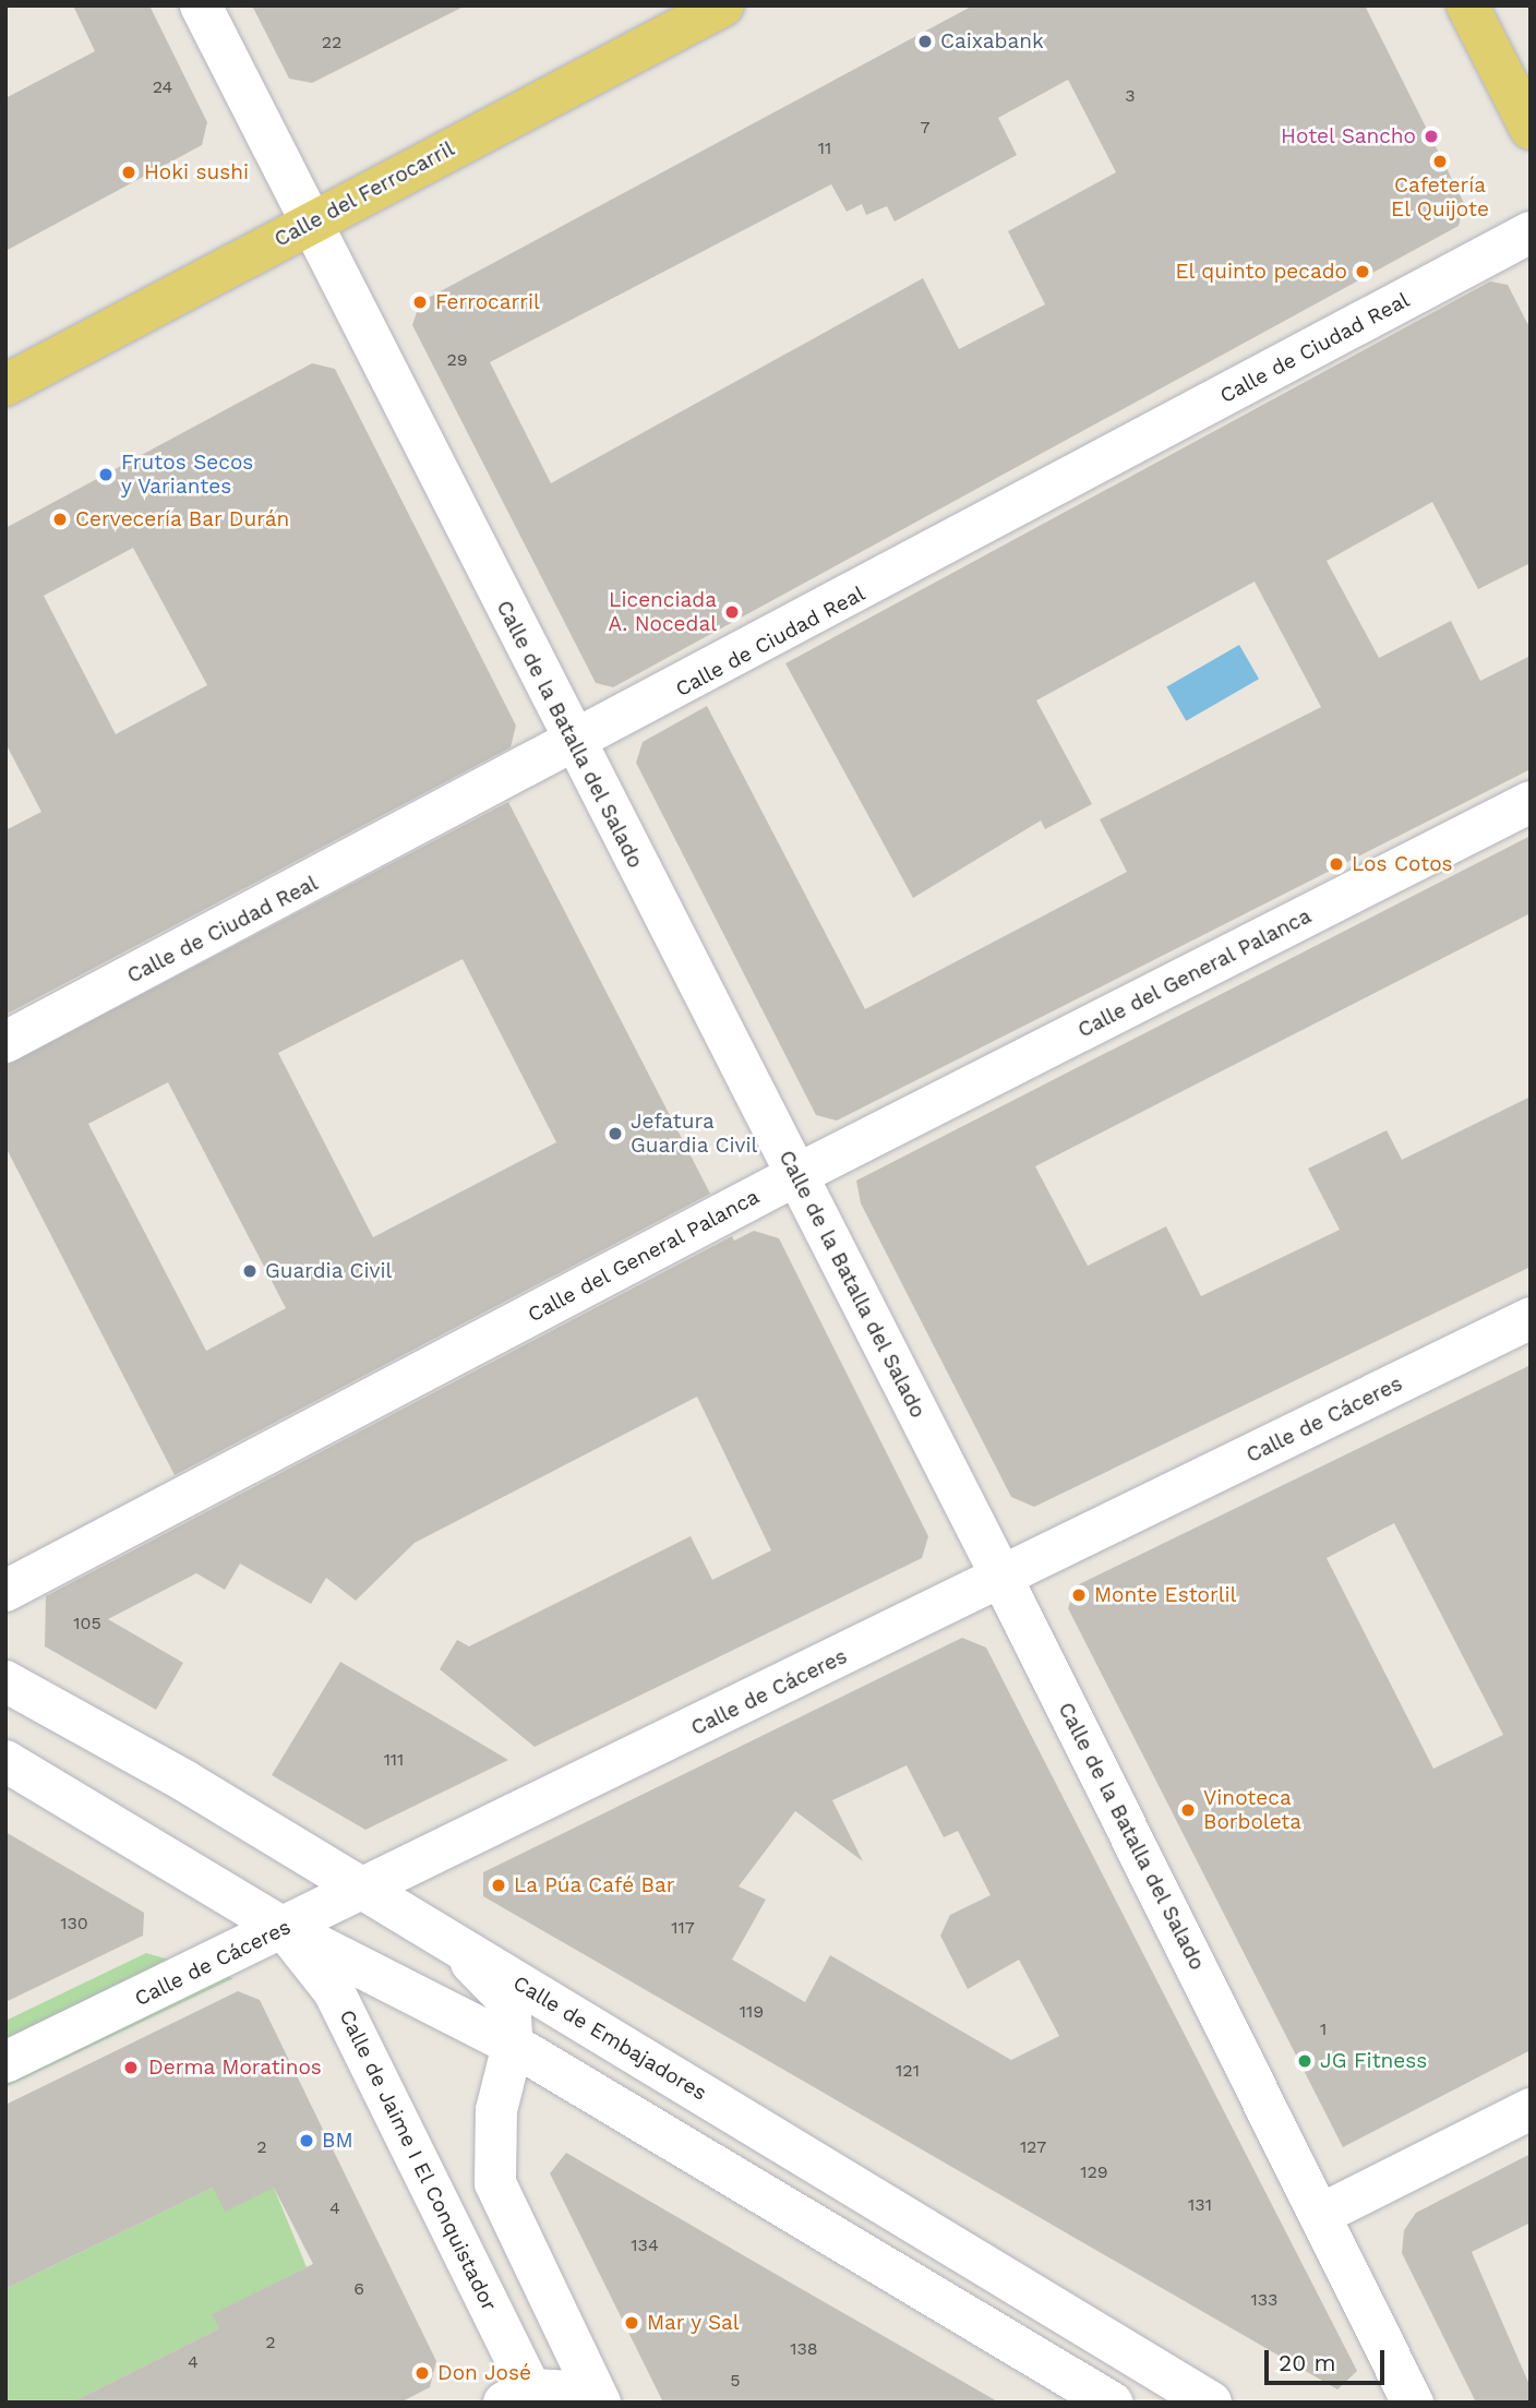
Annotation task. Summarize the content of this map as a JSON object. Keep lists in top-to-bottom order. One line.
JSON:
{"streets":{"main road":["Calle del Ferrocarril"],"street":["Calle de Ciudad Real","Calle de la Batalla del Salado","Calle del General Palanca","Calle de Cáceres","Calle de Embajadores","Calle de Jaime I El Conquistador"]},"crossings":[["Calle del Ferrocarril","Calle de la Batalla del Salado"],["Calle de Ciudad Real","Calle de la Batalla del Salado"],["Calle de la Batalla del Salado","Calle del General Palanca"],["Calle de la Batalla del Salado","Calle de Cáceres"],["Calle de Cáceres","Calle de Embajadores"],["Calle de Cáceres","Calle de Jaime I El Conquistador"]],"places":["Caixabank","Hotel Sancho","Cafetería El Quijote","Hoki sushi","El quinto pecado","Ferrocarril","Frutos Secos y Variantes","Cervecería Bar Durán","Licenciada A. Nocedal","Los Cotos","Jefatura Guardia Civil","Guardia Civil","Monte Estorlil","Vinoteca Borboleta","La Púa Café Bar","JG Fitness","Derma Moratinos","BM","Mar y Sal","Don José"],"house_numbers":["22","24","3","7","11","29","105","111","130","117","119","1","121","2","127","129","131","4","134","6","133","2","138","4","5"],"scale_bar":"20 m"}
